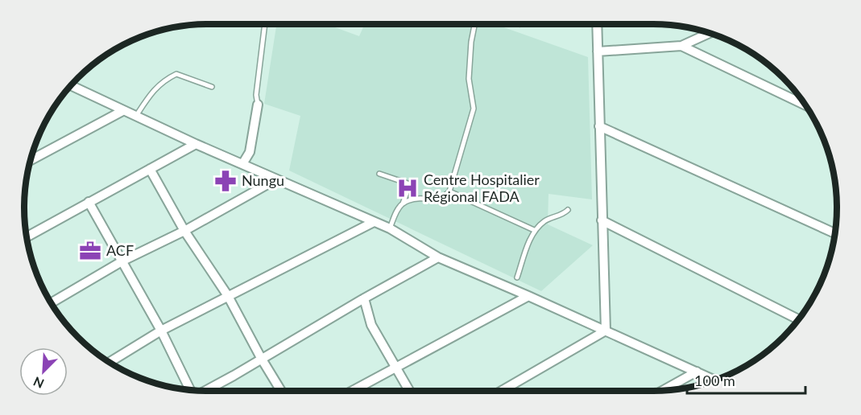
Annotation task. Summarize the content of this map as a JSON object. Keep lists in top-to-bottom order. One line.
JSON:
{"places":{"pharmacy":["Nungu"],"hospital":["Centre Hospitalier Régional FADA"],"office":["ACF"]},"scale_bar":"100 m","north":"bottom left"}
